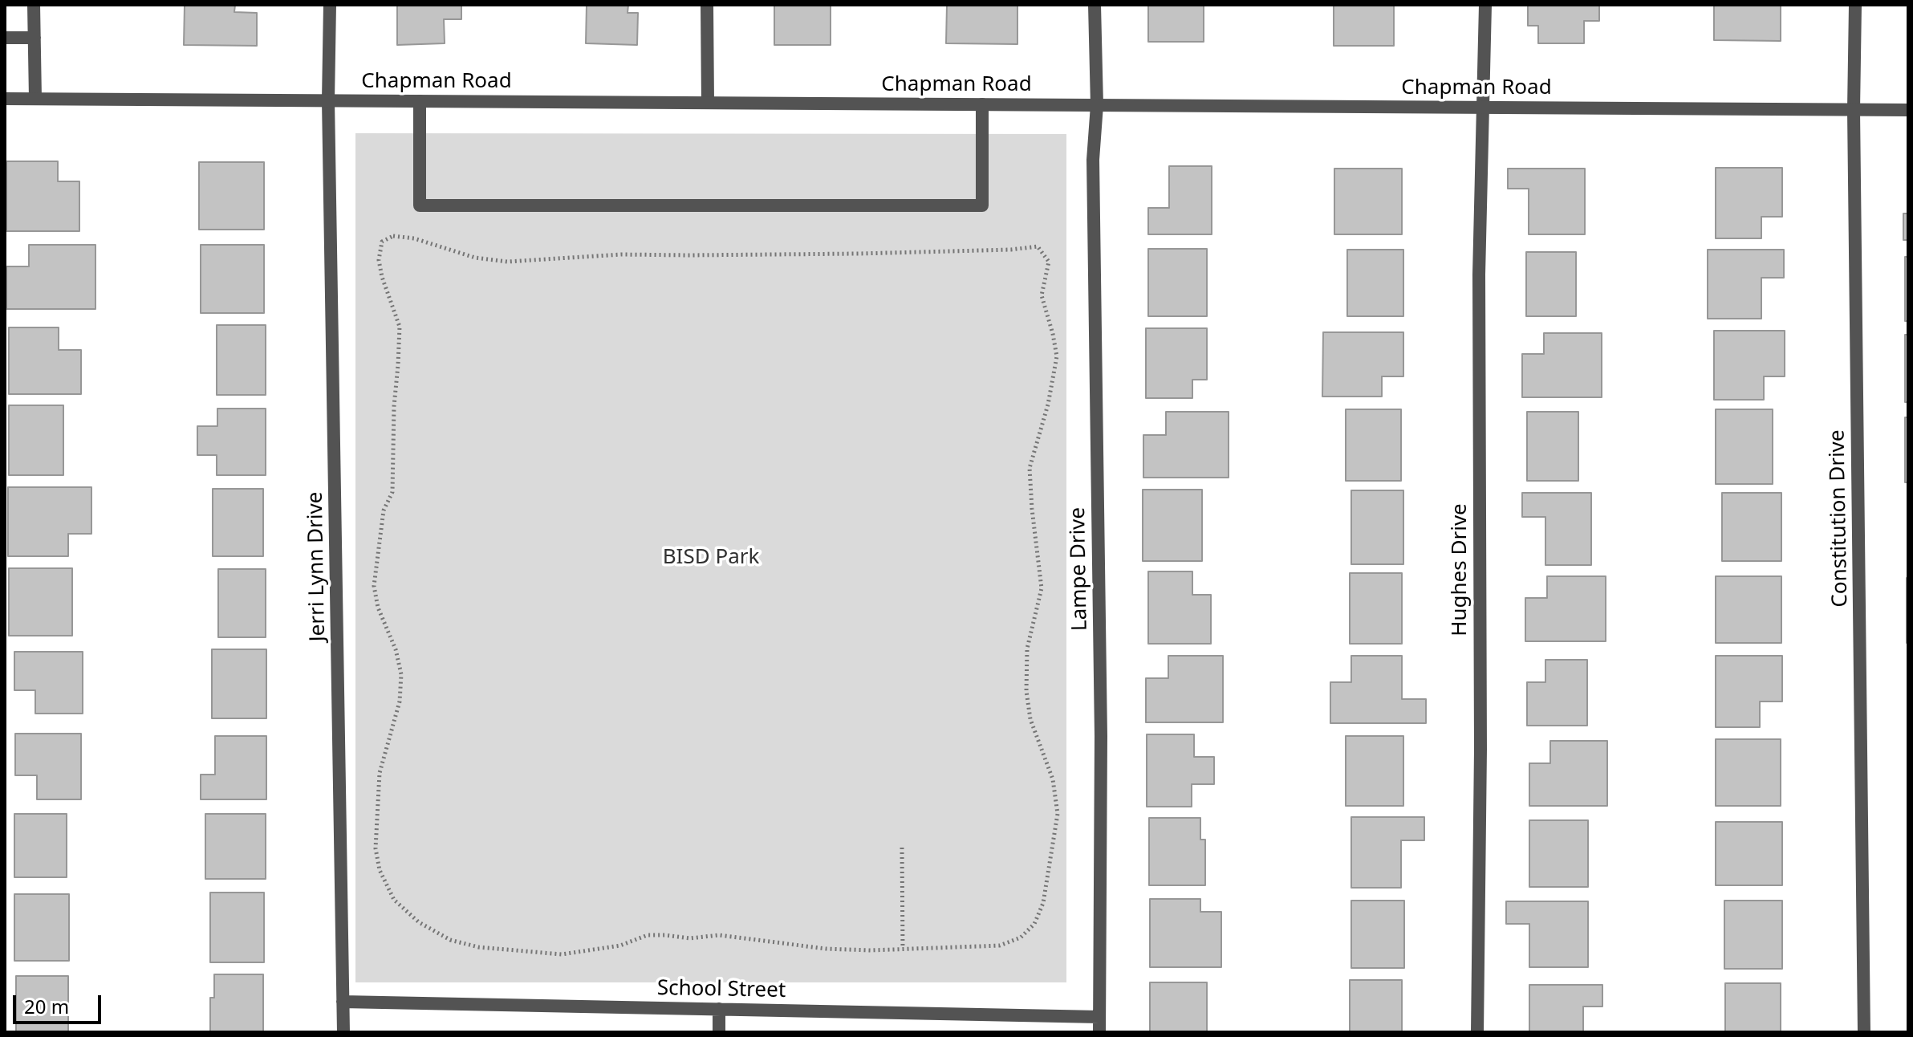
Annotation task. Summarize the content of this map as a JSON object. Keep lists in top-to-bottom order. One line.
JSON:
{"streets":{"street":["Chapman Road","Constitution Drive","Jerri Lynn Drive","Lampe Drive","Hughes Drive","School Street"]},"crossings":[["Chapman Road","Constitution Drive"],["Chapman Road","Jerri Lynn Drive"],["Chapman Road","Lampe Drive"],["Chapman Road","Hughes Drive"],["Jerri Lynn Drive","School Street"],["Lampe Drive","School Street"]],"parks":["BISD Park"],"scale_bar":"20 m"}
